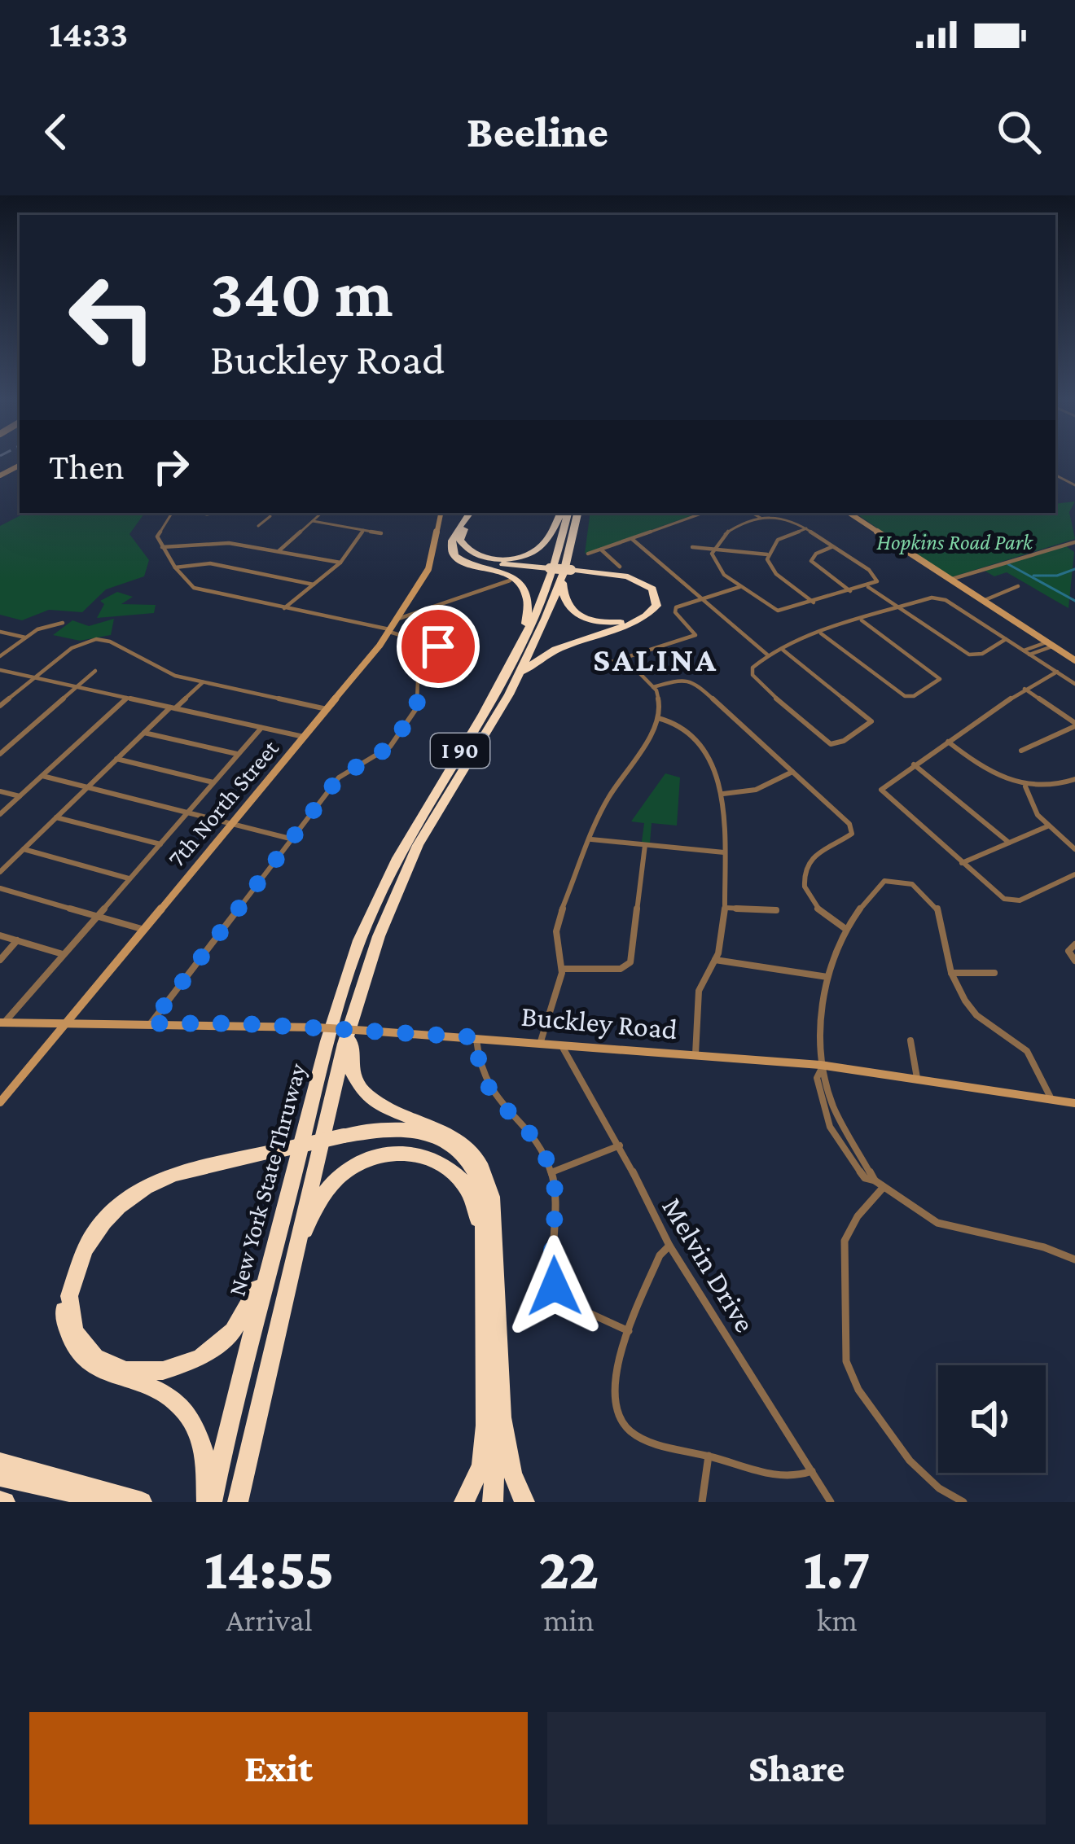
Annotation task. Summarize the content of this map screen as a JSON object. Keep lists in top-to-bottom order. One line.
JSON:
{"streets":{"highway":["I 90","New York State Thruway"],"street":["7th North Street","Buckley Road","Melvin Drive"]},"crossings":[["7th North Street","Buckley Road"],["Buckley Road","Melvin Drive"]],"districts":["SALINA"],"parks":["Hopkins Road Park"],"page":{"status":"14:33","header":"Beeline","turn":["340 m","Buckley Road"],"then":"Then","eta":["14:55","Arrival","22","min","1.7","km"],"buttons":["Exit","Share"]}}
